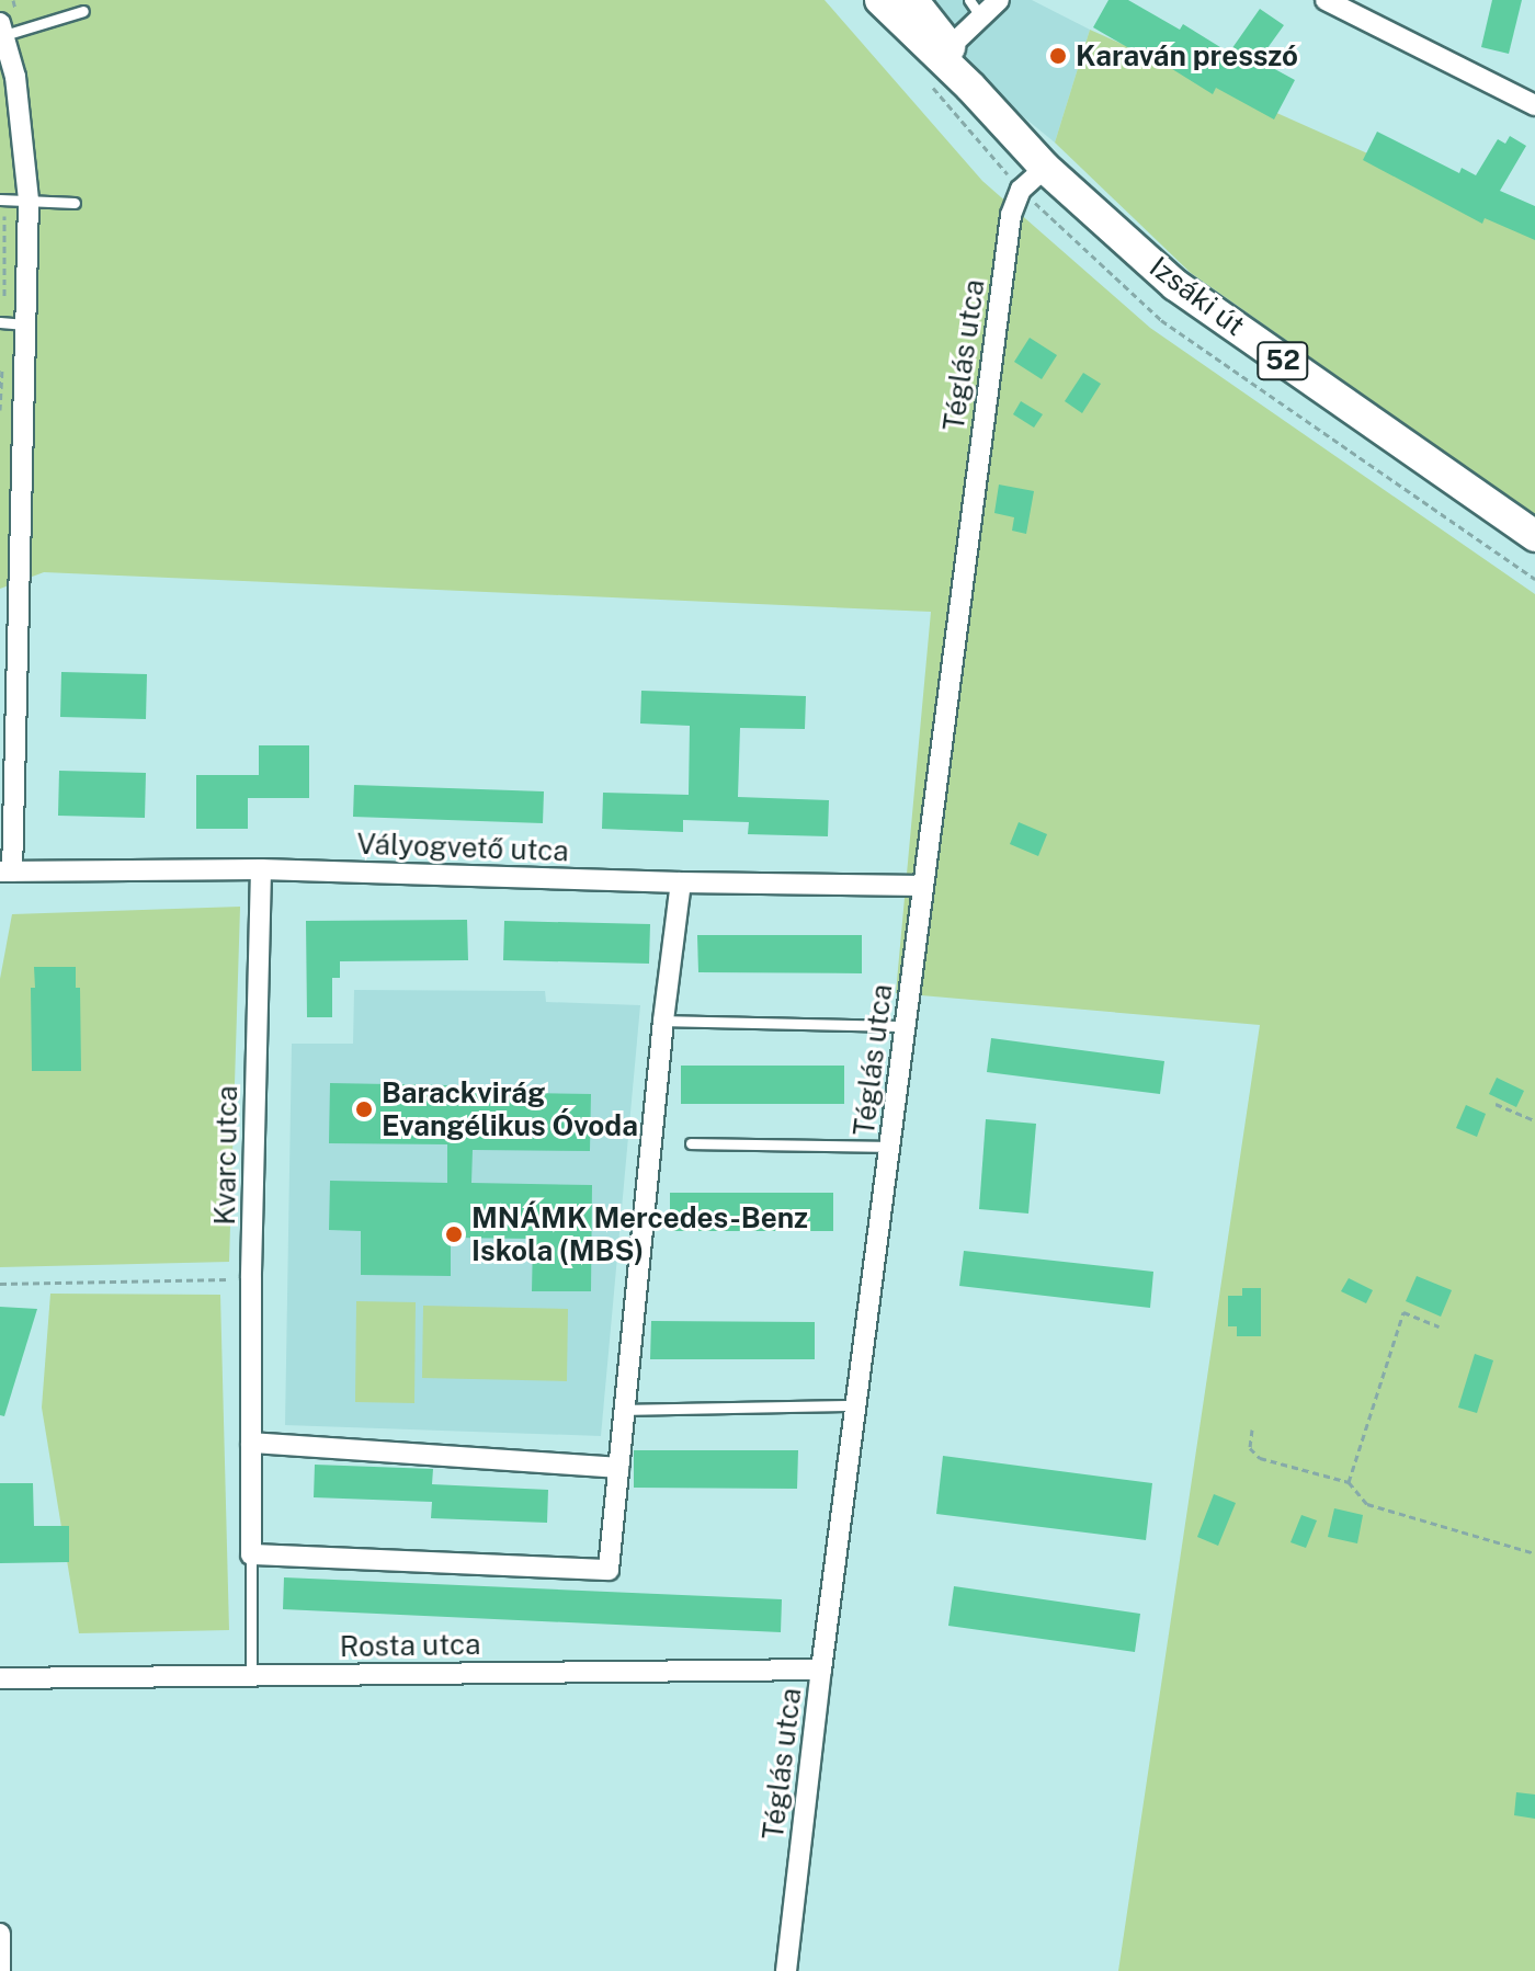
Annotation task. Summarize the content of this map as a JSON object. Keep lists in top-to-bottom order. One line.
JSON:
{"streets":{"main road":["Izsáki út","52"],"street":["Téglás utca","Vályogvető utca","Kvarc utca","Rosta utca"]},"crossings":[["Téglás utca","Vályogvető utca"],["Téglás utca","Rosta utca"],["Vályogvető utca","Kvarc utca"]],"places":["Karaván presszó","Barackvirág Evangélikus Óvoda","MNÁMK Mercedes-Benz Iskola (MBS)"]}
